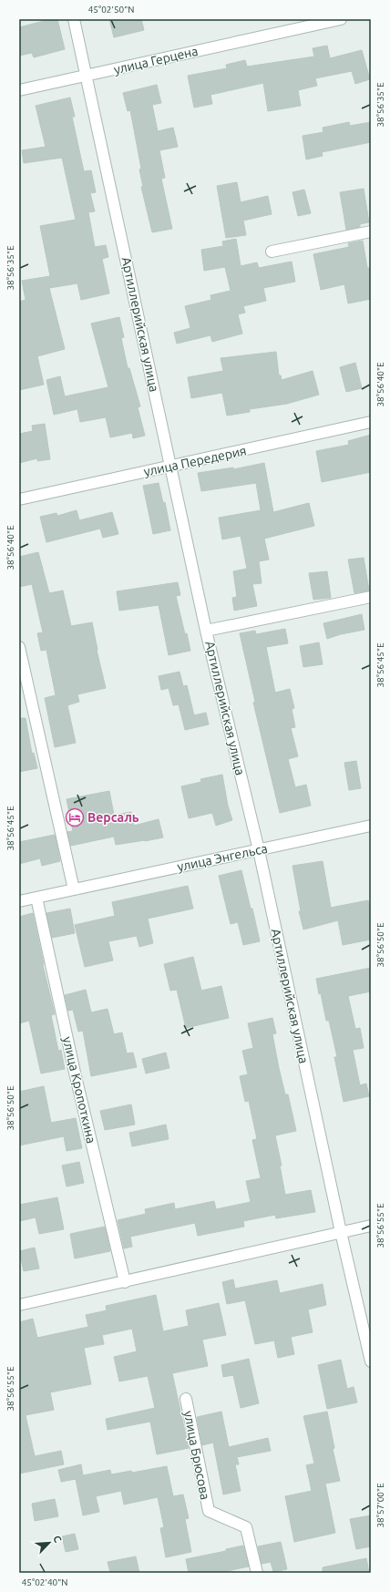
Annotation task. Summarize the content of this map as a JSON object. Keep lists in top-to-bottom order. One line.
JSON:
{"streets":{"street":["улица Герцена","Артиллерийская улица","улица Передерия","улица Энгельса","улица Кропоткина","улица Брюсова"]},"crossings":[["улица Герцена","Артиллерийская улица"],["Артиллерийская улица","улица Передерия"],["Артиллерийская улица","улица Энгельса"],["улица Энгельса","улица Кропоткина"]],"places":{"hotel":["Версаль"]},"north":"top right","coordinates":["45°02'50\"N","38°56'35\"E","38°56'40\"E","38°56'45\"E","38°56'50\"E","38°56'55\"E","38°57'00\"E","45°02'40\"N"]}
